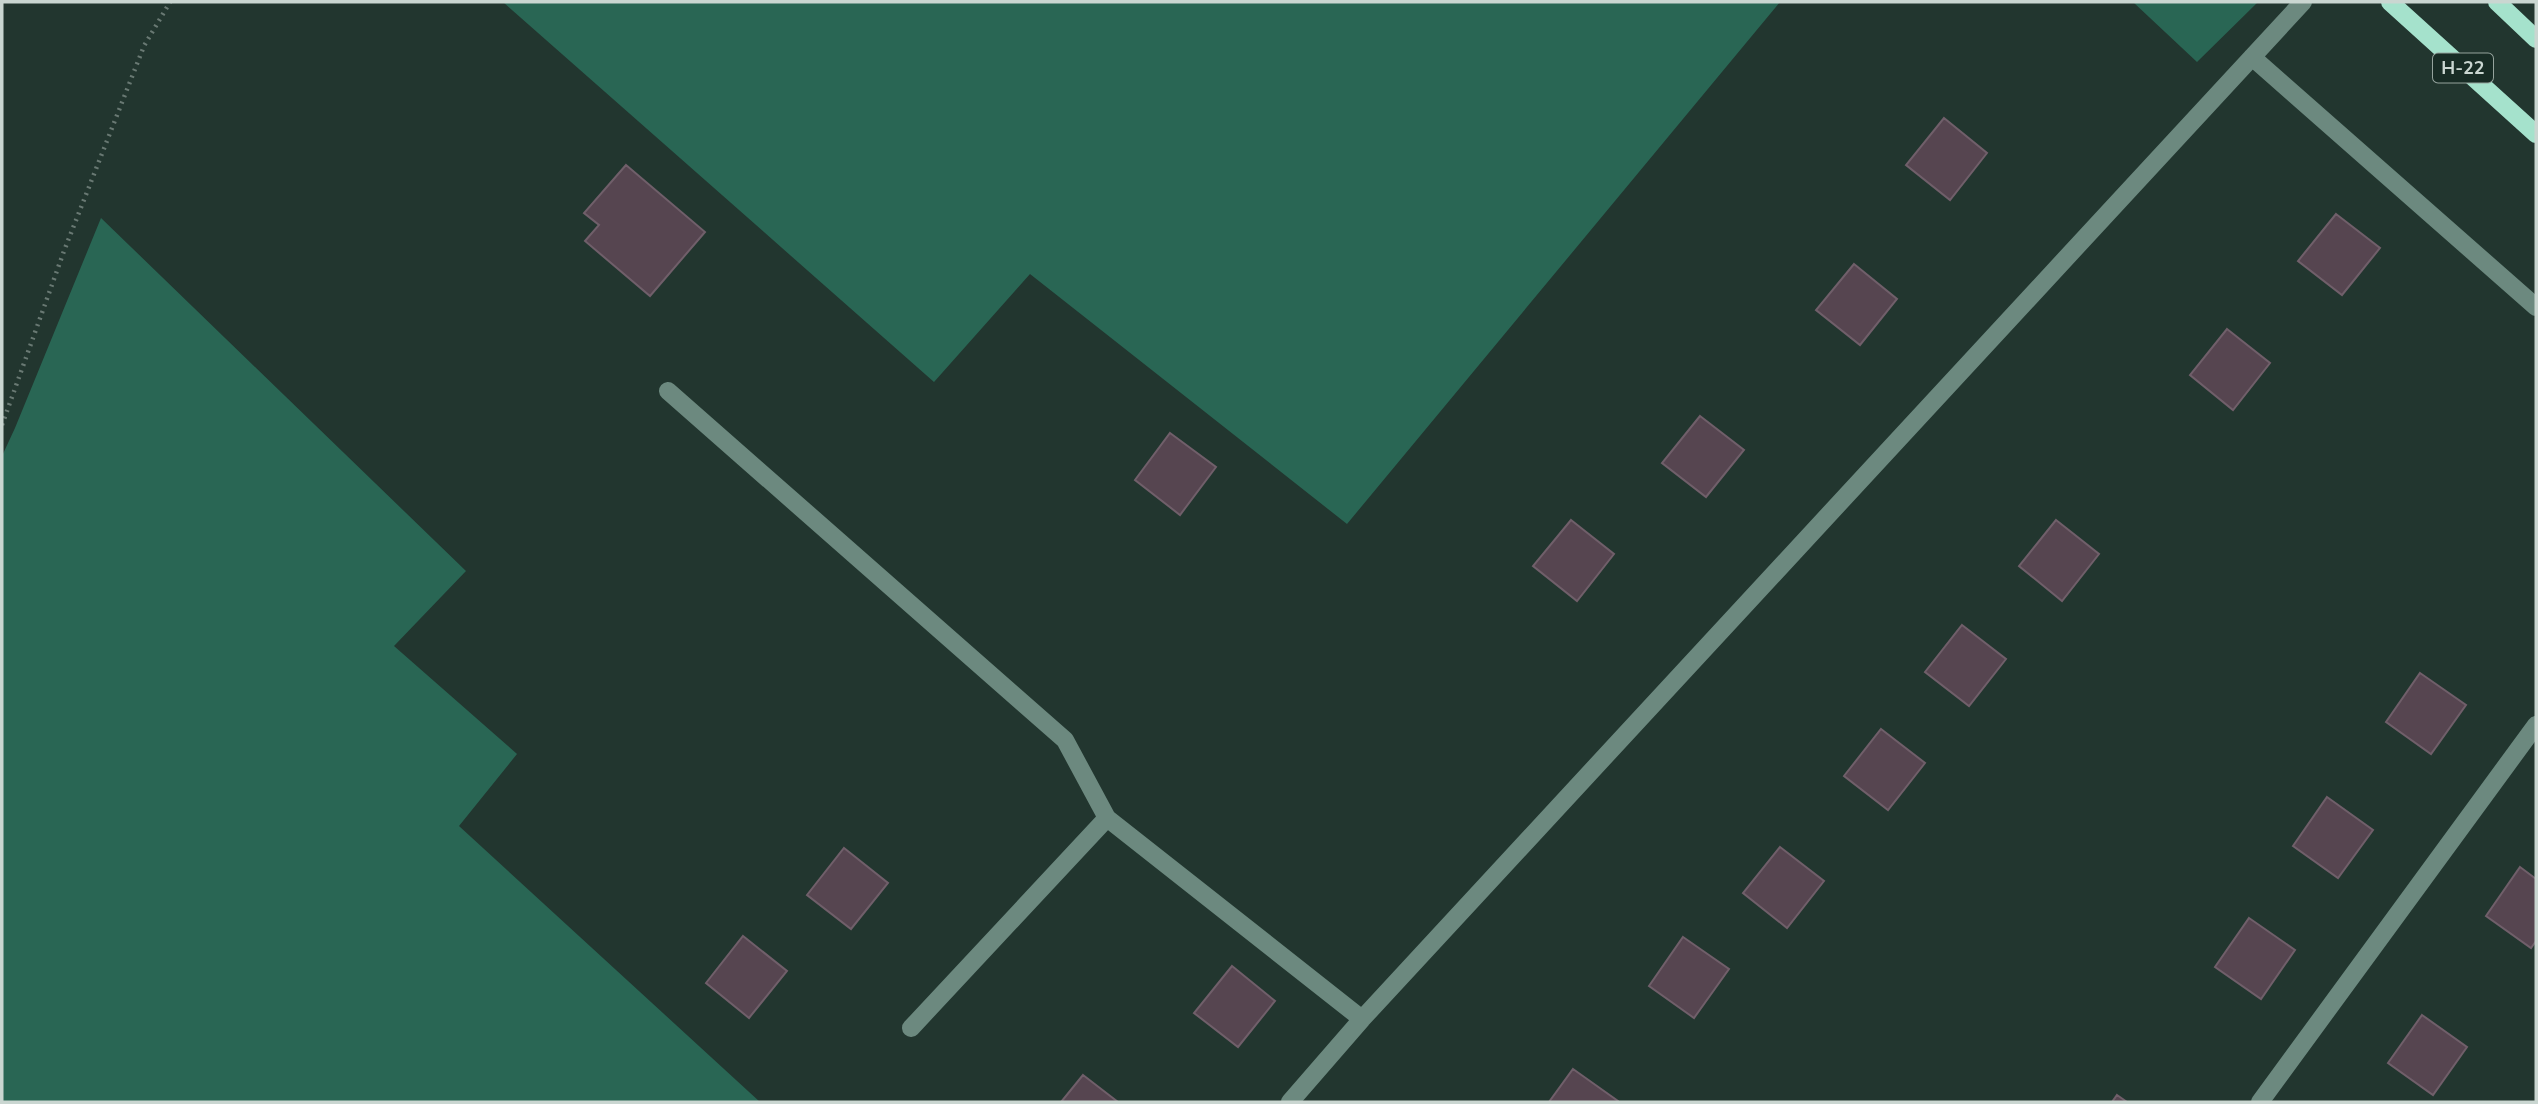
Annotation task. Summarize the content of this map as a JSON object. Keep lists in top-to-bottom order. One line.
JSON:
{"streets":{"main road":["Н-22"]}}
